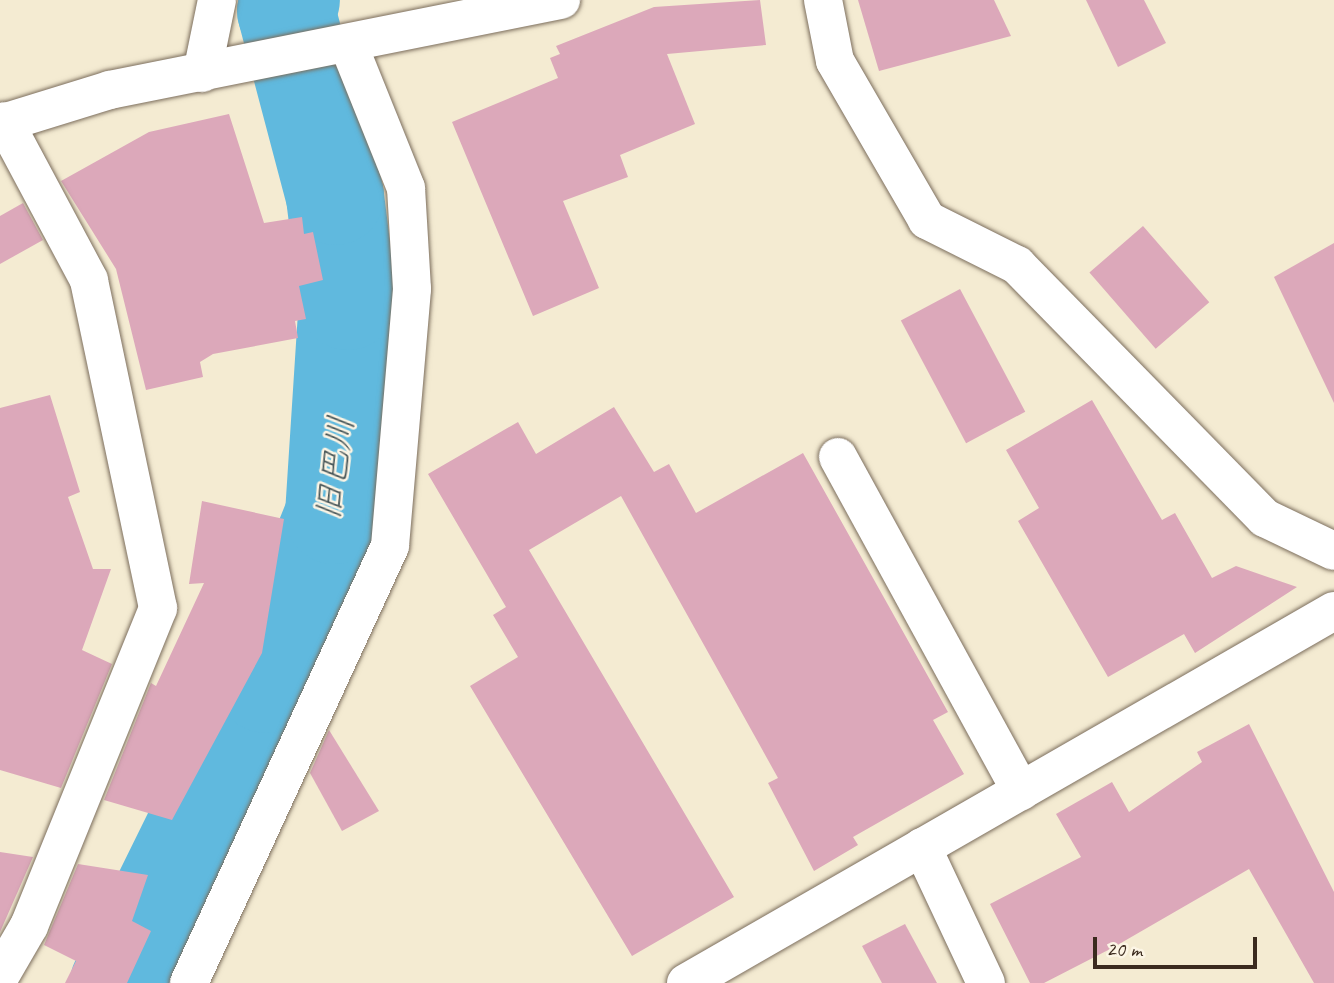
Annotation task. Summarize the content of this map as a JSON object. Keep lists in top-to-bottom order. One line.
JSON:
{"water":["旧巴川"],"scale_bar":"20 m"}
